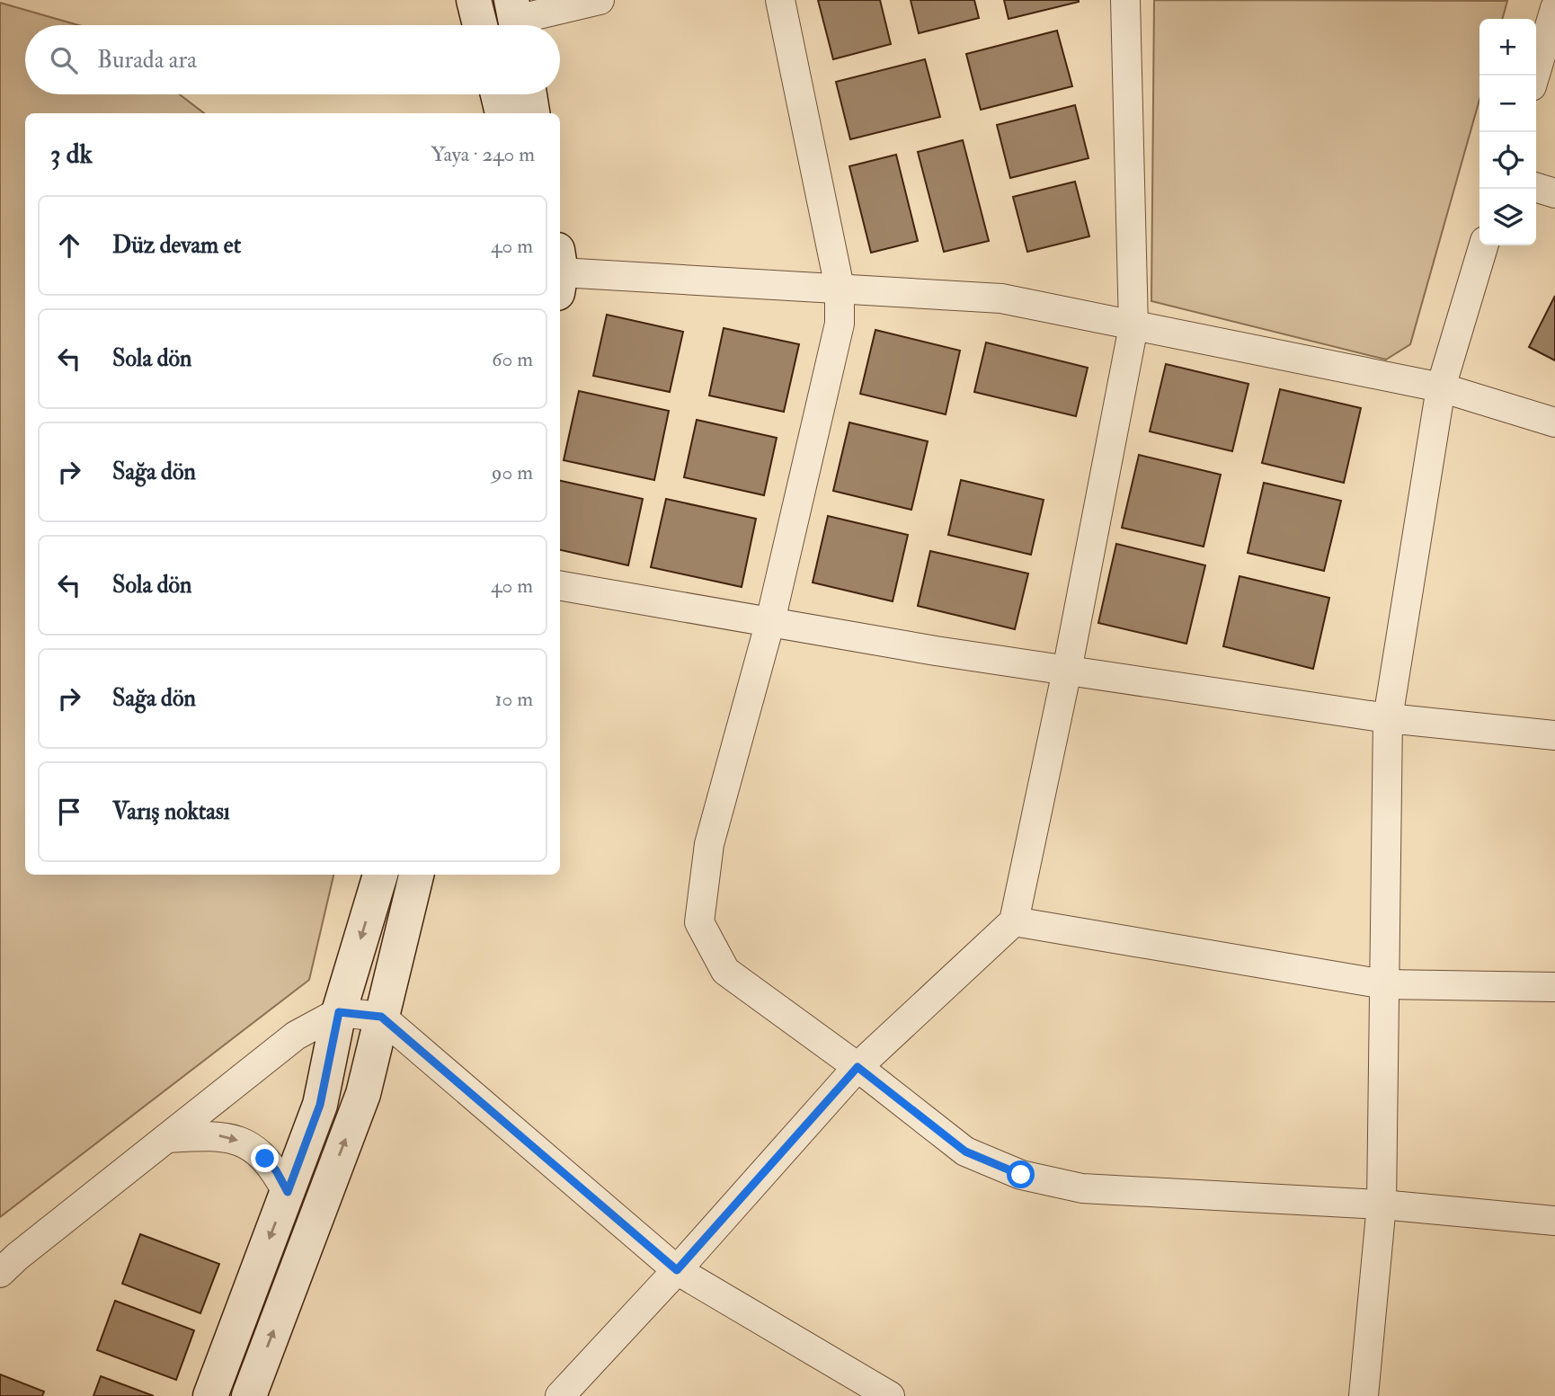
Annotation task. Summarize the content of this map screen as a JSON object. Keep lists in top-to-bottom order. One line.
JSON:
{"page":{"map_buttons":["+","−"],"search":"Burada ara","heading":["3 dk","Yaya · 240 m"],"list":[["Düz devam et","40 m"],["Sola dön","60 m"],["Sağa dön","90 m"],["Sola dön","40 m"],["Sağa dön","10 m"],"Varış noktası"]}}
